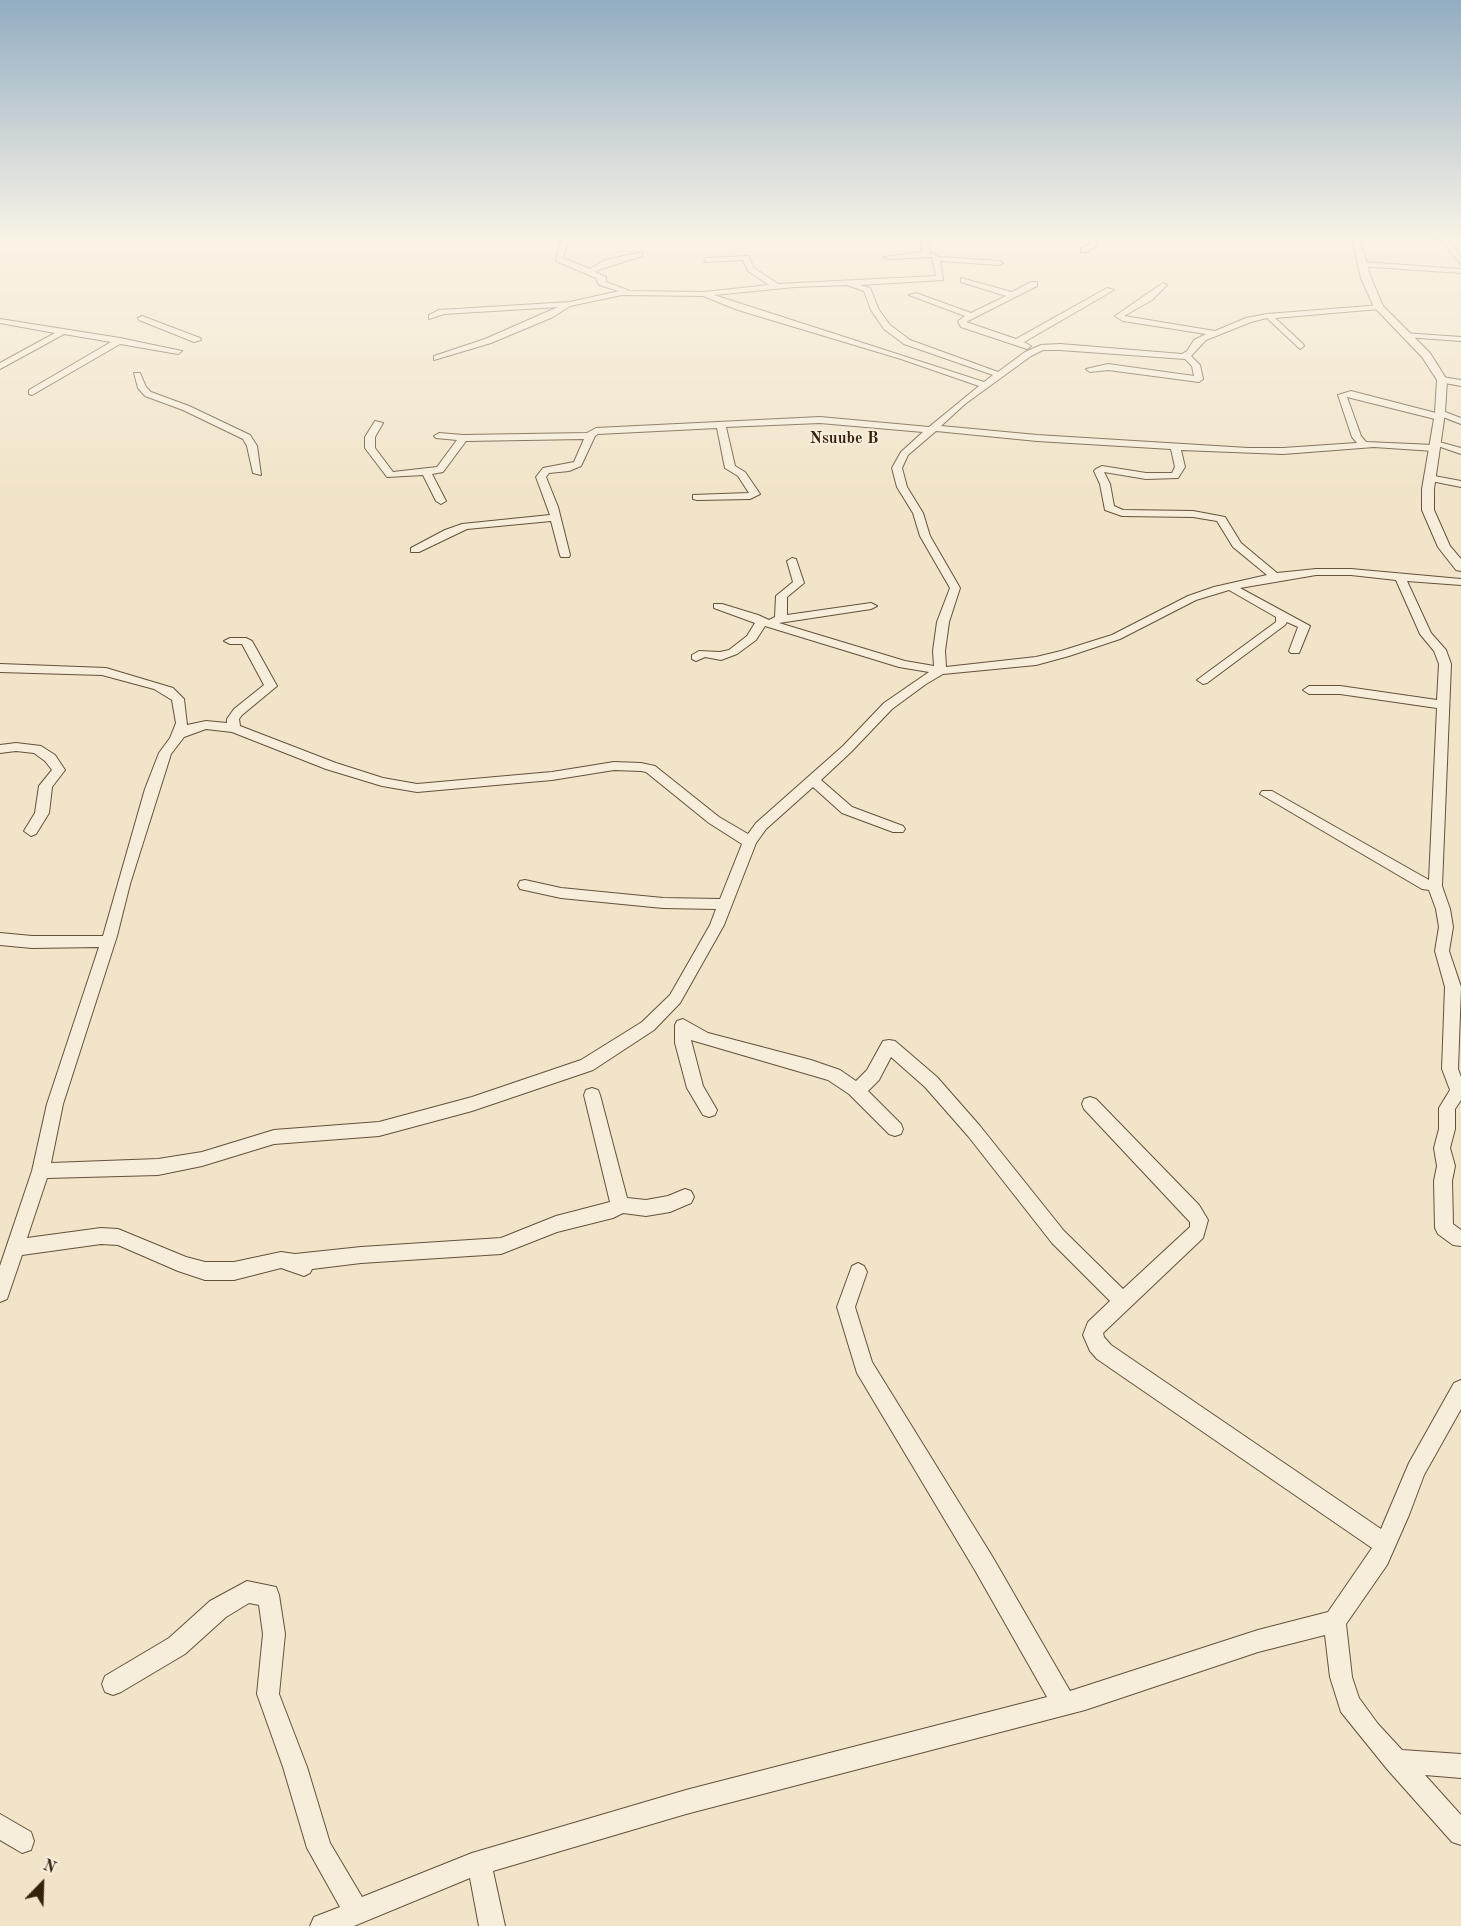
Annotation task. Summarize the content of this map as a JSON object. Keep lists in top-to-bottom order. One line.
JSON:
{"districts":["Nsuube B"],"north":"top right"}
